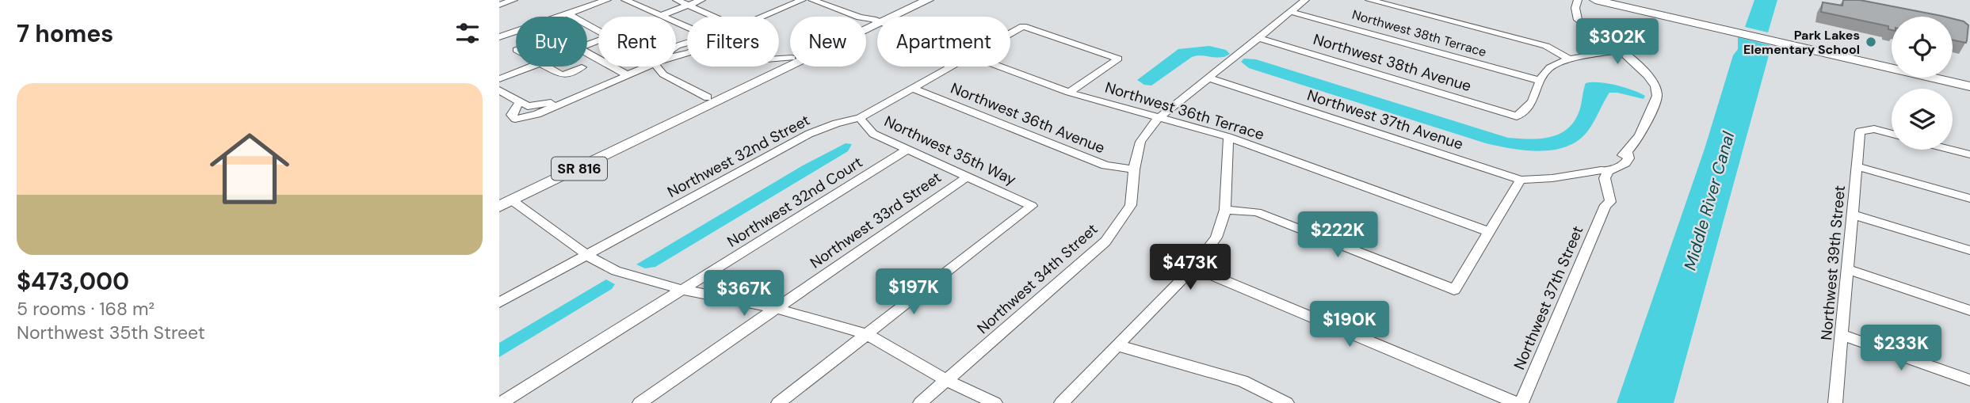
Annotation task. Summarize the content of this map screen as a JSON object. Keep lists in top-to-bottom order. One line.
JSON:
{"streets":{"main road":["SR 816"],"street":["Northwest 38th Terrace","Northwest 38th Avenue","Northwest 36th Terrace","Northwest 36th Avenue","Northwest 37th Avenue","Northwest 35th Way","Northwest 32nd Street","Northwest 32nd Court","Northwest 33rd Street","Northwest 39th Street","Northwest 34th Street","Northwest 37th Street"]},"crossings":[["Northwest 38th Terrace","Northwest 38th Avenue"],["Northwest 38th Terrace","Northwest 34th Street"],["Northwest 38th Avenue","Northwest 34th Street"],["Northwest 36th Terrace","Northwest 32nd Street"],["Northwest 36th Terrace","SR 816"],["Northwest 36th Terrace","Northwest 34th Street"],["Northwest 36th Avenue","Northwest 32nd Street"],["Northwest 36th Avenue","Northwest 34th Street"],["Northwest 37th Avenue","Northwest 34th Street"],["Northwest 37th Avenue","Northwest 37th Street"],["Northwest 35th Way","Northwest 32nd Street"],["Northwest 35th Way","Northwest 32nd Court"],["Northwest 35th Way","Northwest 33rd Street"]],"water":["Middle River Canal"],"places":["Park Lakes Elementary School"],"page":{"heading":"7 homes","chip":["Buy","Rent","Filters","New","Apartment"],"price":["$302K","$222K","$473K","$197K","$367K","$190K","$233K"],"list":[{"name":"$473,000","note":"5 rooms · 168 m² · Northwest 35th Street"}]}}
